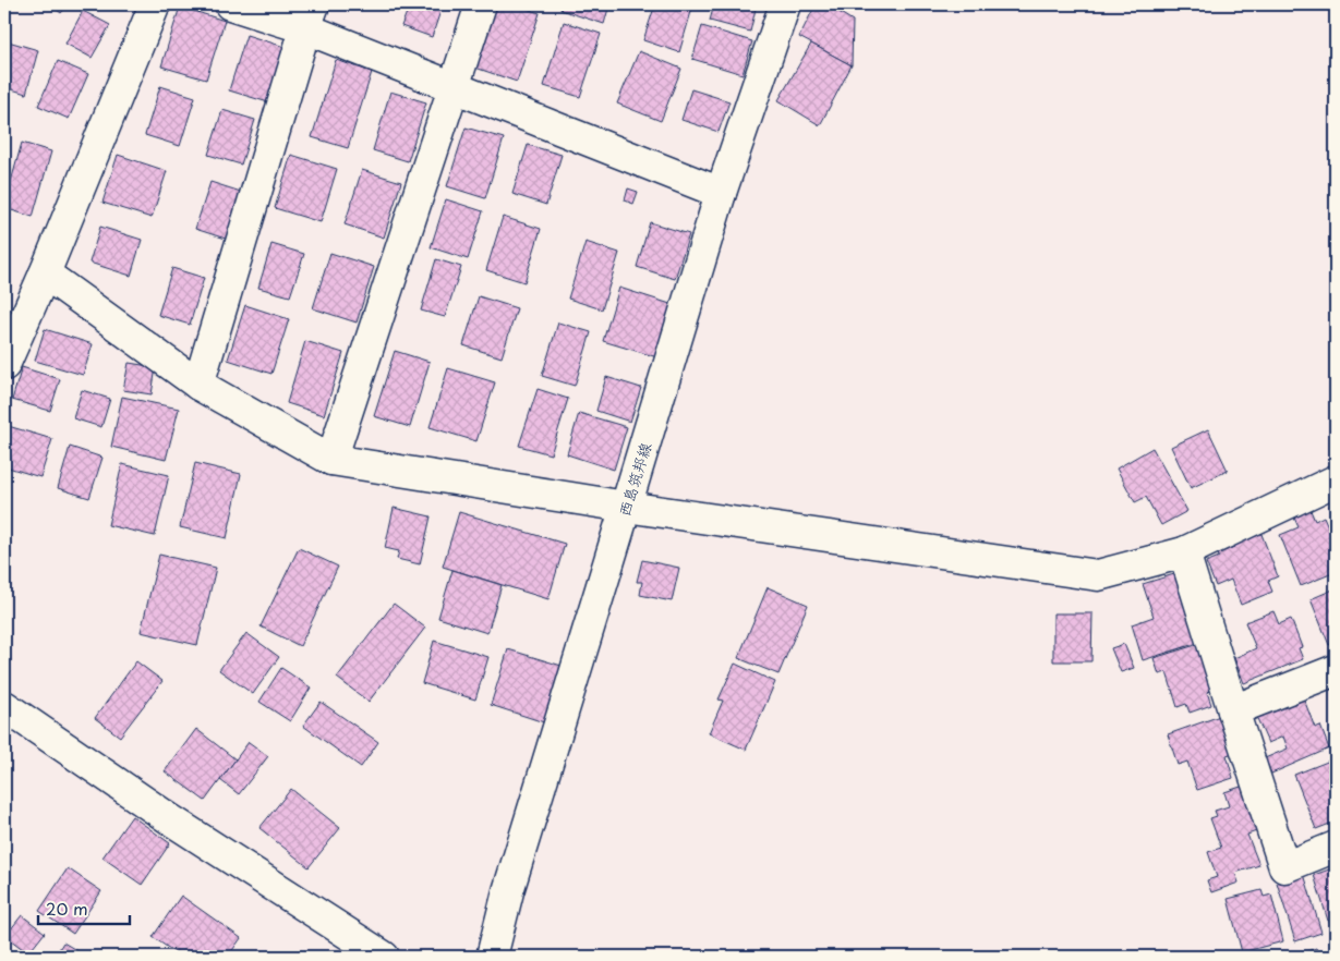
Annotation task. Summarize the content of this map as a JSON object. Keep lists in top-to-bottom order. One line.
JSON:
{"streets":{"street":["西島筑邦線"]},"scale_bar":"20 m"}
